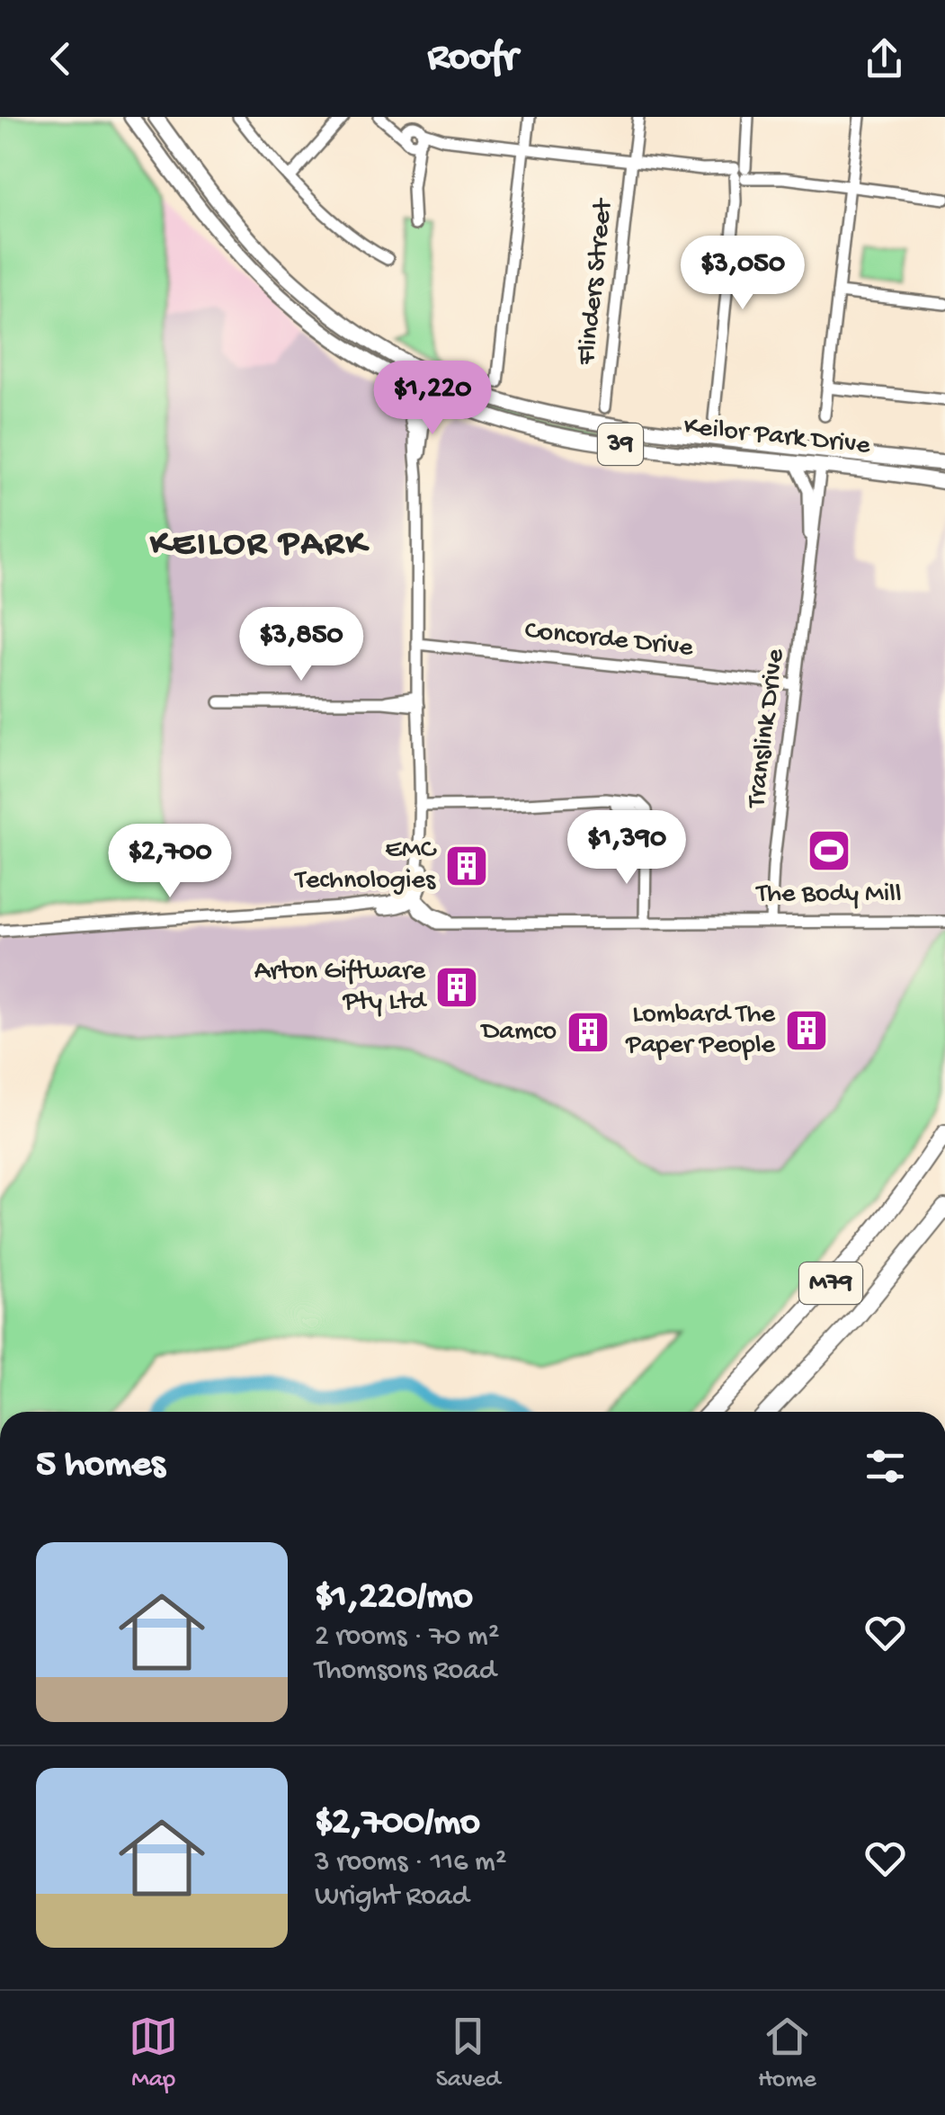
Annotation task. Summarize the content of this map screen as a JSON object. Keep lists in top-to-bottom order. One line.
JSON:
{"streets":{"highway":["M79"],"main road":["Keilor Park Drive","39"],"street":["Flinders Street","Concorde Drive","Translink Drive"]},"crossings":[["Keilor Park Drive","Translink Drive"],["Concorde Drive","Translink Drive"]],"districts":["KEILOR PARK"],"places":{"sports":["The Body Mill"],"building":["EMC Technologies","Arton Giftware Pty Ltd","Lombard The Paper People","Damco"]},"page":{"header":"Roofr","price":["$3,050","$1,220","$3,850","$1,390","$2,700"],"heading":"5 homes","list":[{"name":"$1,220/mo","note":"2 rooms · 70 m² · Thomsons Road"},{"name":"$2,700/mo","note":"3 rooms · 116 m² · Wright Road"}],"tabs":["Map","Saved","Home"]}}
